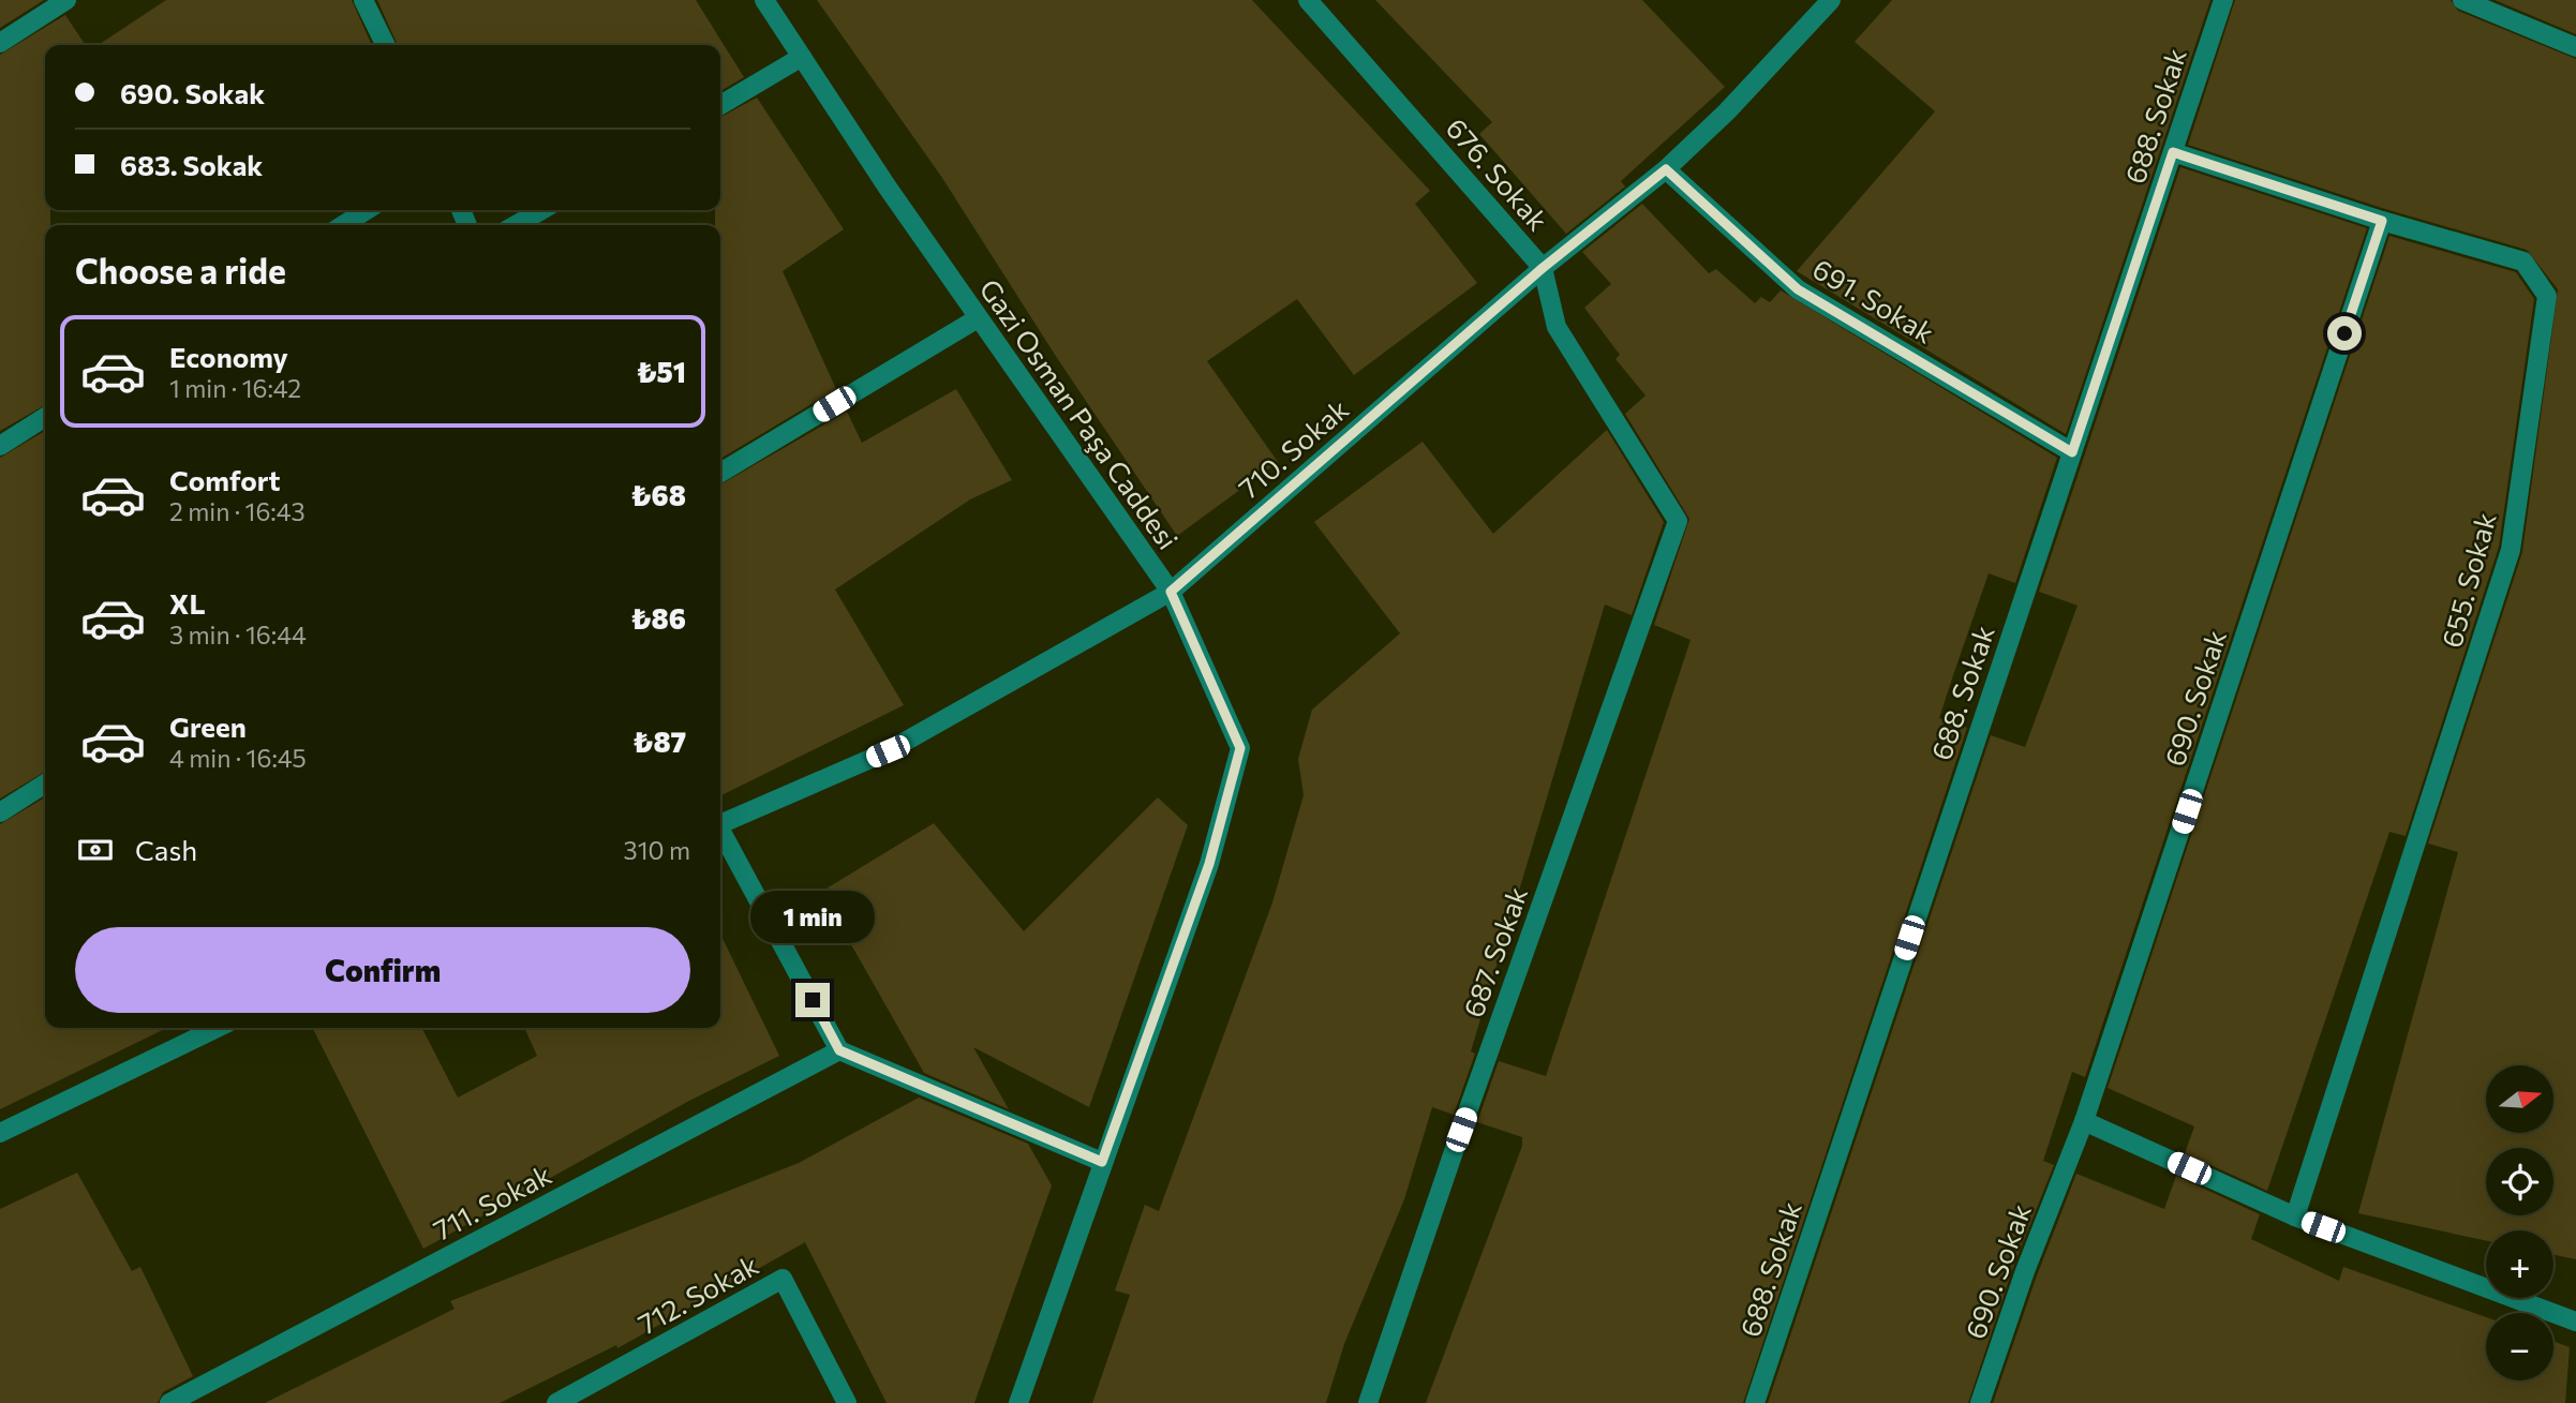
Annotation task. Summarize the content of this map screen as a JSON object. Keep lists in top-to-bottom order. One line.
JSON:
{"streets":{"street":["688. Sokak","676. Sokak","691. Sokak","Gazi Osman Paşa Caddesi","710. Sokak","655. Sokak","690. Sokak","687. Sokak","711. Sokak","712. Sokak"]},"crossings":[["688. Sokak","691. Sokak"],["688. Sokak","655. Sokak"],["676. Sokak","710. Sokak"],["676. Sokak","687. Sokak"],["691. Sokak","710. Sokak"],["Gazi Osman Paşa Caddesi","710. Sokak"],["655. Sokak","690. Sokak"]],"north":"right","page":{"banner":["690. Sokak","683. Sokak"],"heading":"Choose a ride","list":[{"name":"Economy","note":"1 min · 16:42","value":"₺51"},{"name":"Comfort","note":"2 min · 16:43","value":"₺68"},{"name":"XL","note":"3 min · 16:44","value":"₺86"},{"name":"Green","note":"4 min · 16:45","value":"₺87"}],"pay":["Cash","310 m"],"bubble":"1 min","buttons":"Confirm","map_buttons":["+","−"]}}
